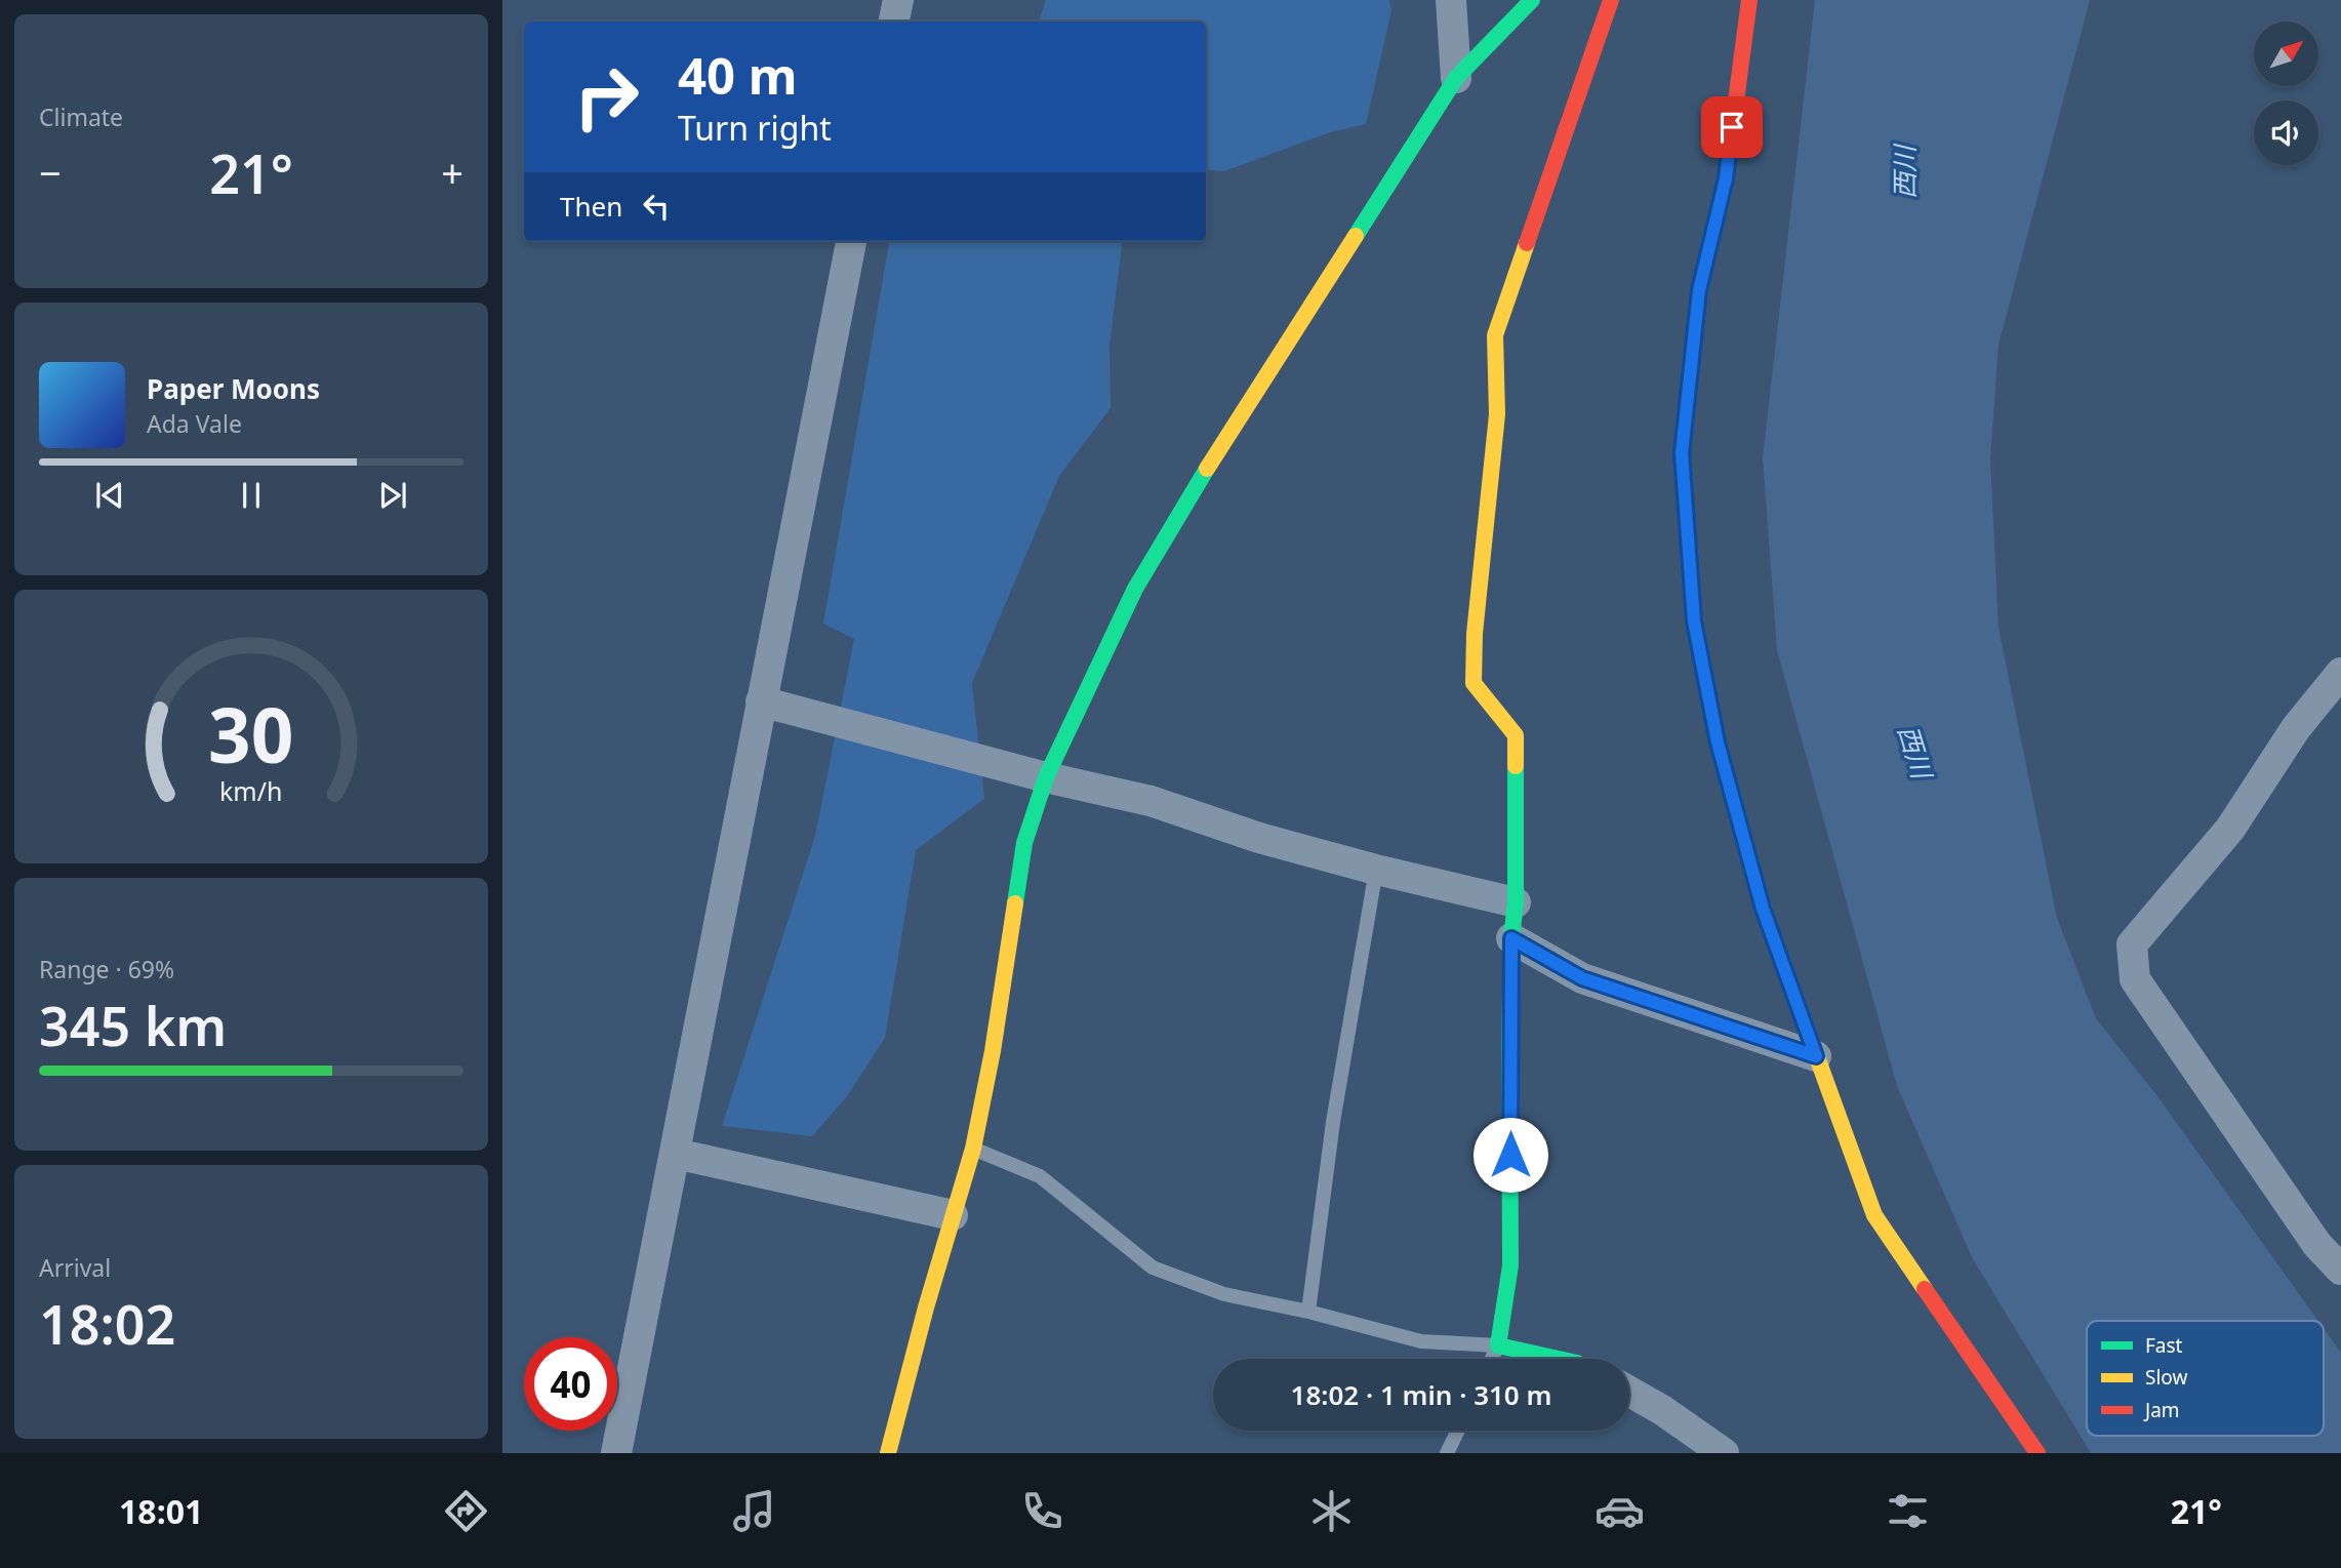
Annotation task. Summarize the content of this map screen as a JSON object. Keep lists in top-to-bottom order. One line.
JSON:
{"water":["西川"],"legend":["Fast","Slow","Jam"],"north":"top right","page":{"tile":["Climate",["Range · 69%","345 km"],["Arrival","18:02"]],"turn":["40 m","Turn right"],"heat":["−","21°","+"],"then":"Then","song":["Paper Moons","Ada Vale"],"limit":"40","trip":"18:02 · 1 min · 310 m","tabs":["18:01","21°"],"gauge":["30","km/h"]}}
